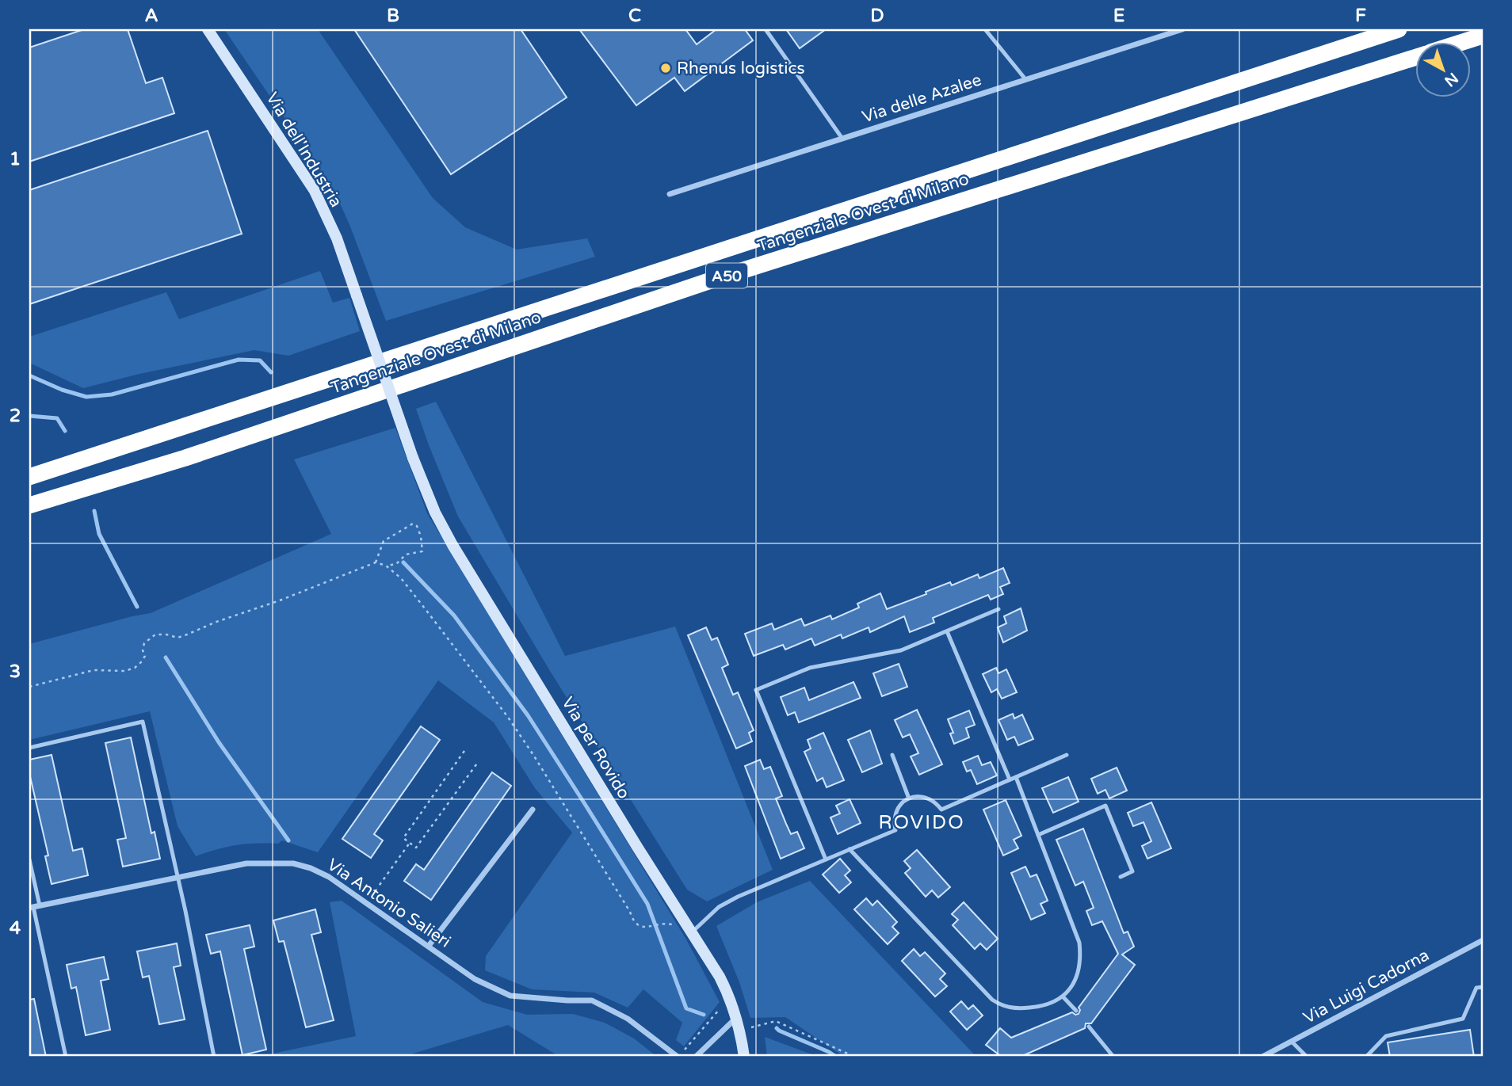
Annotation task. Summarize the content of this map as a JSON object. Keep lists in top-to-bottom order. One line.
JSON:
{"streets":{"highway":["Tangenziale Ovest di Milano","A50"],"street":["Via delle Azalee","Via dell'Industria","Via per Rovido","Via Antonio Salieri","Via Luigi Cadorna"]},"crossings":[["Via dell'Industria","Via per Rovido"]],"districts":["ROVIDO"],"places":["Rhenus logistics"],"north":"bottom right","grid":{"columns":["A","B","C","D","E","F"],"rows":["1","2","3","4"]}}
